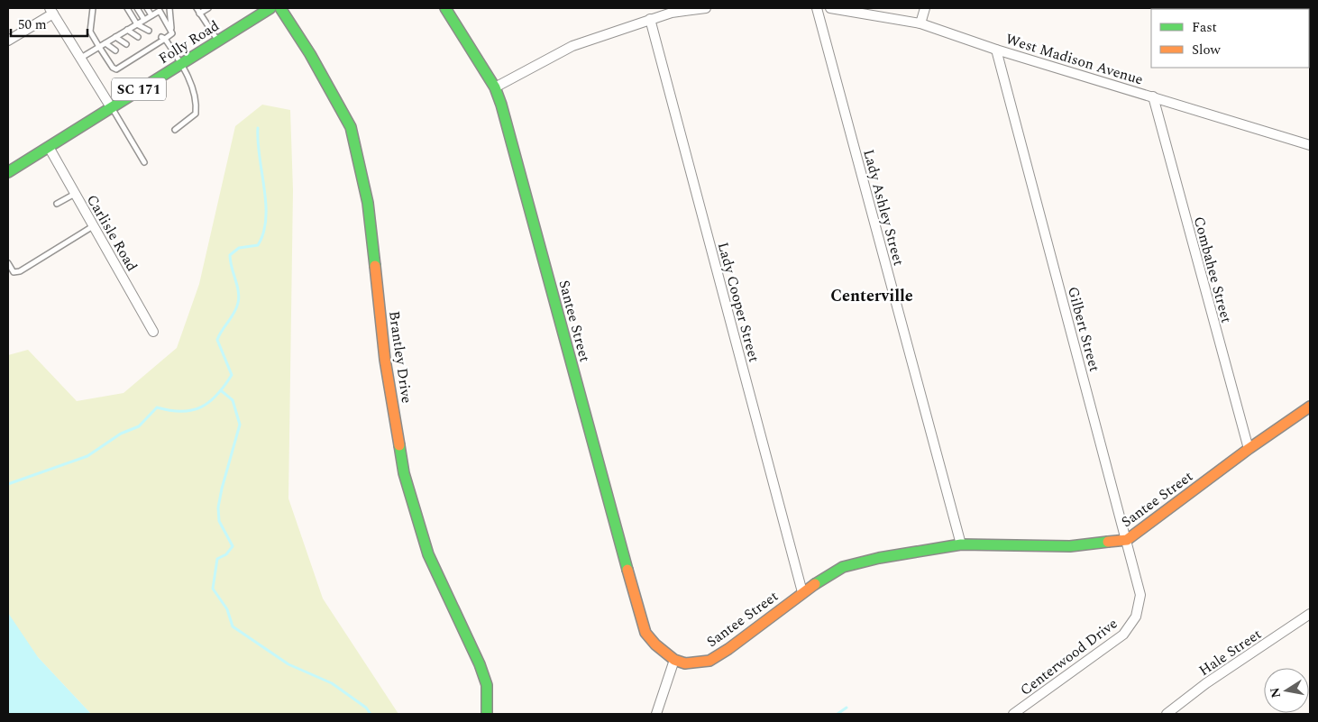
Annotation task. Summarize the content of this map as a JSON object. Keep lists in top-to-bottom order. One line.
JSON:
{"streets":{"street":["Folly Road","West Madison Avenue","SC 171","Lady Ashley Street","Carlisle Road","Combahee Street","Lady Cooper Street","Santee Street","Gilbert Street","Brantley Drive","Hale Street","Centerwood Drive"]},"crossings":[["Folly Road","Carlisle Road"],["West Madison Avenue","Combahee Street"],["West Madison Avenue","Gilbert Street"],["Lady Ashley Street","Santee Street"],["Combahee Street","Santee Street"],["Lady Cooper Street","Santee Street"],["Santee Street","Gilbert Street"],["Gilbert Street","Centerwood Drive"]],"districts":["Centerville"],"legend":["Fast","Slow"],"scale_bar":"50 m","north":"left"}
